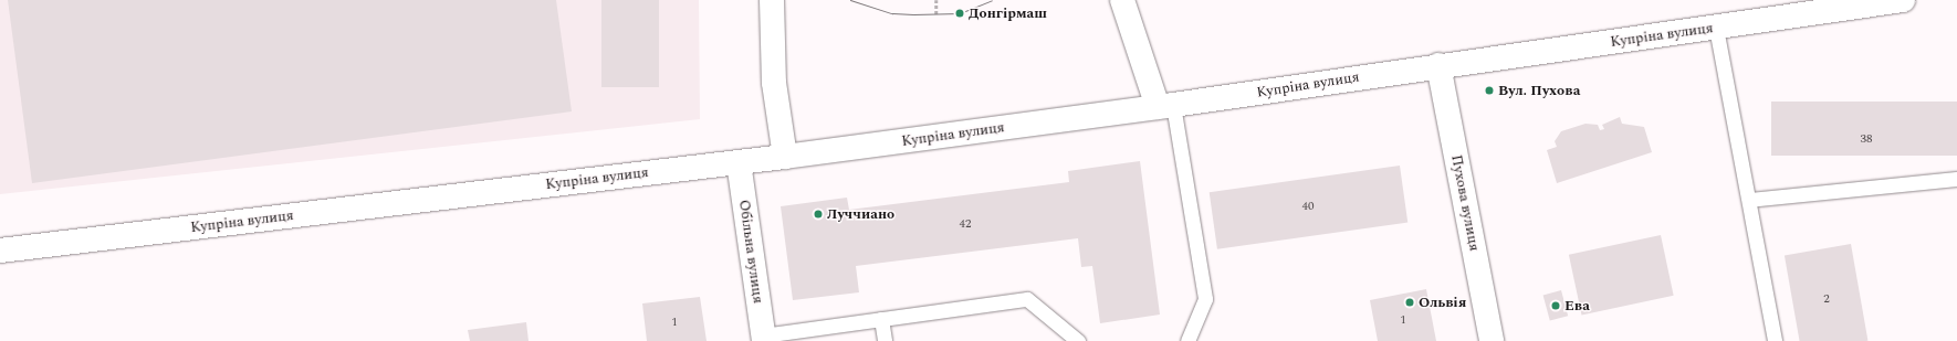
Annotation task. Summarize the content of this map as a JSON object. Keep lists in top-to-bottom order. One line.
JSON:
{"streets":{"main road":["Купріна вулиця","Пухова вулиця","Обільна вулиця"]},"crossings":[["Купріна вулиця","Пухова вулиця"],["Купріна вулиця","Обільна вулиця"]],"places":["Донгірмаш","Вул. Пухова","Луччиано","Ольвія","Ева"],"house_numbers":["38","40","42","2","1","1"]}
